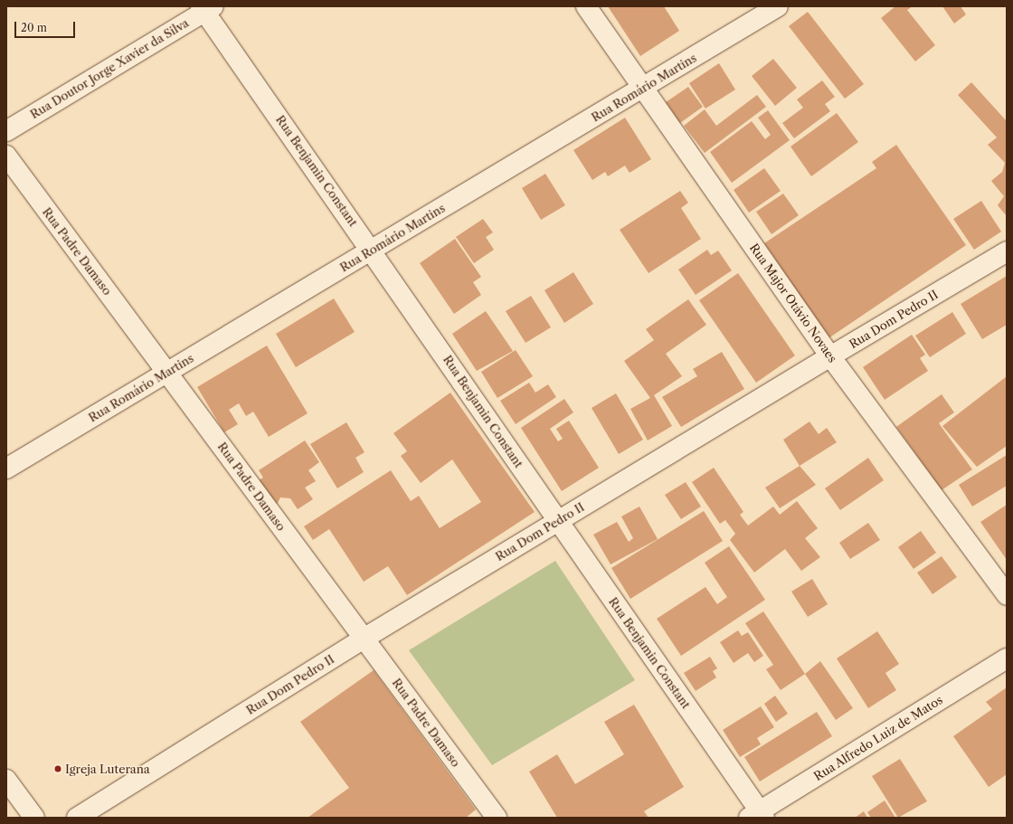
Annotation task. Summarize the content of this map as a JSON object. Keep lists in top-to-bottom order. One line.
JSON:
{"streets":{"street":["Rua Doutor Jorge Xavier da Silva","Rua Romário Martins","Rua Benjamin Constant","Rua Padre Damaso","Rua Major Otávio Novaes","Rua Dom Pedro II","Rua Alfredo Luiz de Matos"]},"crossings":[["Rua Doutor Jorge Xavier da Silva","Rua Benjamin Constant"],["Rua Romário Martins","Rua Benjamin Constant"],["Rua Romário Martins","Rua Padre Damaso"],["Rua Romário Martins","Rua Major Otávio Novaes"],["Rua Benjamin Constant","Rua Dom Pedro II"],["Rua Benjamin Constant","Rua Alfredo Luiz de Matos"],["Rua Padre Damaso","Rua Dom Pedro II"],["Rua Major Otávio Novaes","Rua Dom Pedro II"]],"places":["Igreja Luterana"],"scale_bar":"20 m"}
